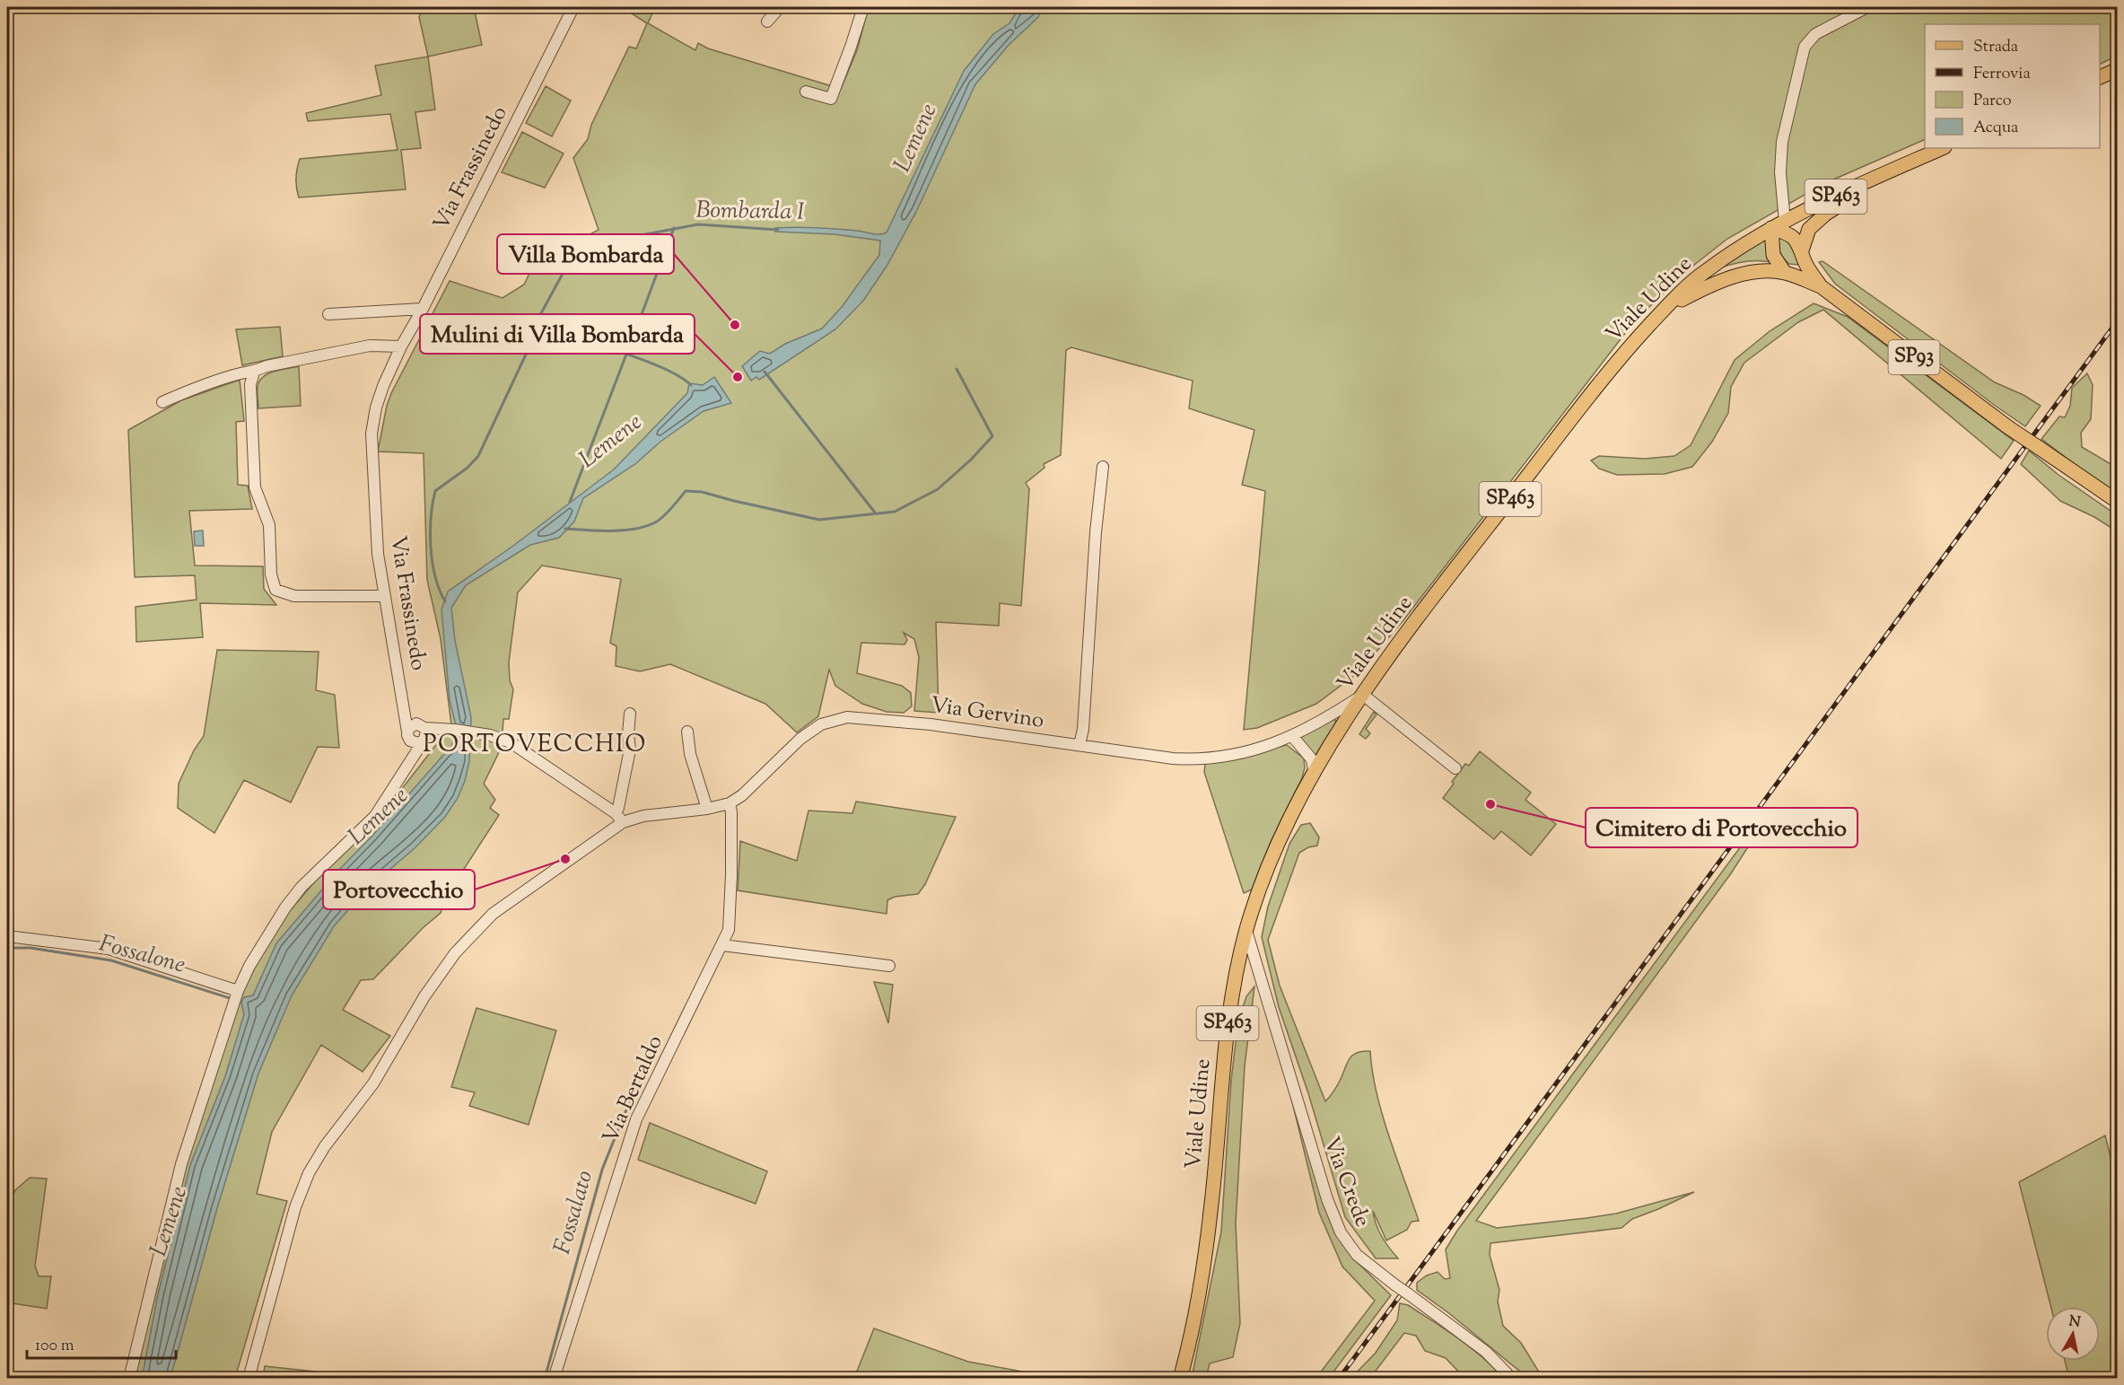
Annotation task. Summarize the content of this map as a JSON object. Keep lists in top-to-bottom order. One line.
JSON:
{"streets":{"main road":["SP463","Viale Udine","SP93"],"street":["Via Frassinedo","Via Gervino","Via Bertaldo","Via Crede"]},"crossings":[["Viale Udine","SP93"],["Viale Udine","Via Gervino"],["Viale Udine","Via Crede"],["Via Gervino","Via Bertaldo"]],"districts":["PORTOVECCHIO"],"water":["Lemene","Bombarda I","Fossalone","Fossalato"],"places":["Villa Bombarda","Mulini di Villa Bombarda","Cimitero di Portovecchio","Portovecchio"],"legend":["Strada","Ferrovia","Parco","Acqua"],"scale_bar":"100 m","north":"top"}
